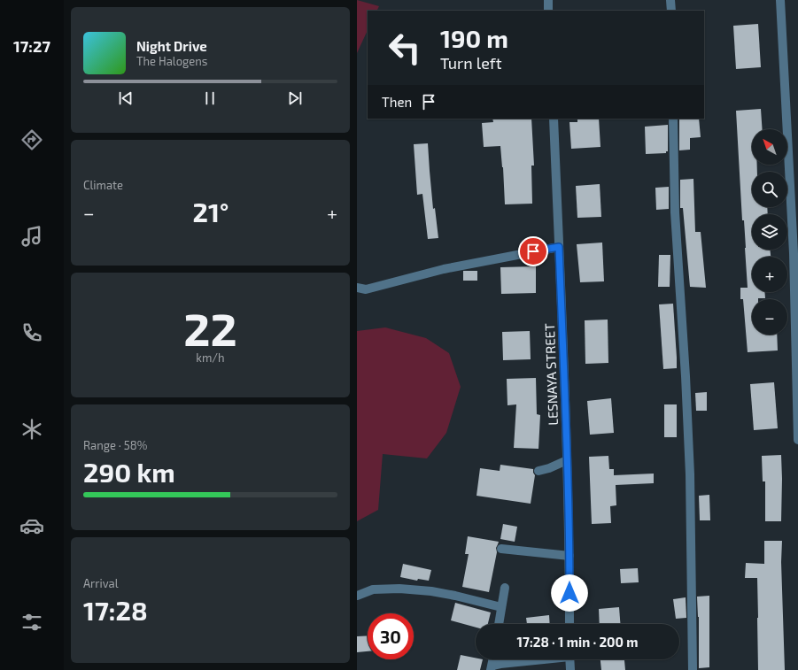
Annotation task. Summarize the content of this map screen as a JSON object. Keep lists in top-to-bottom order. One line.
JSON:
{"streets":{"street":["LESNAYA STREET"]},"north":"top left","page":{"tabs":"17:27","turn":["190 m","Turn left"],"song":["Night Drive","The Halogens"],"then":"Then","map_buttons":["+","−"],"tile":["Climate",["22","km/h"],["Range · 58%","290 km"],["Arrival","17:28"]],"heat":["−","21°","+"],"limit":"30","trip":"17:28 · 1 min · 200 m"}}
